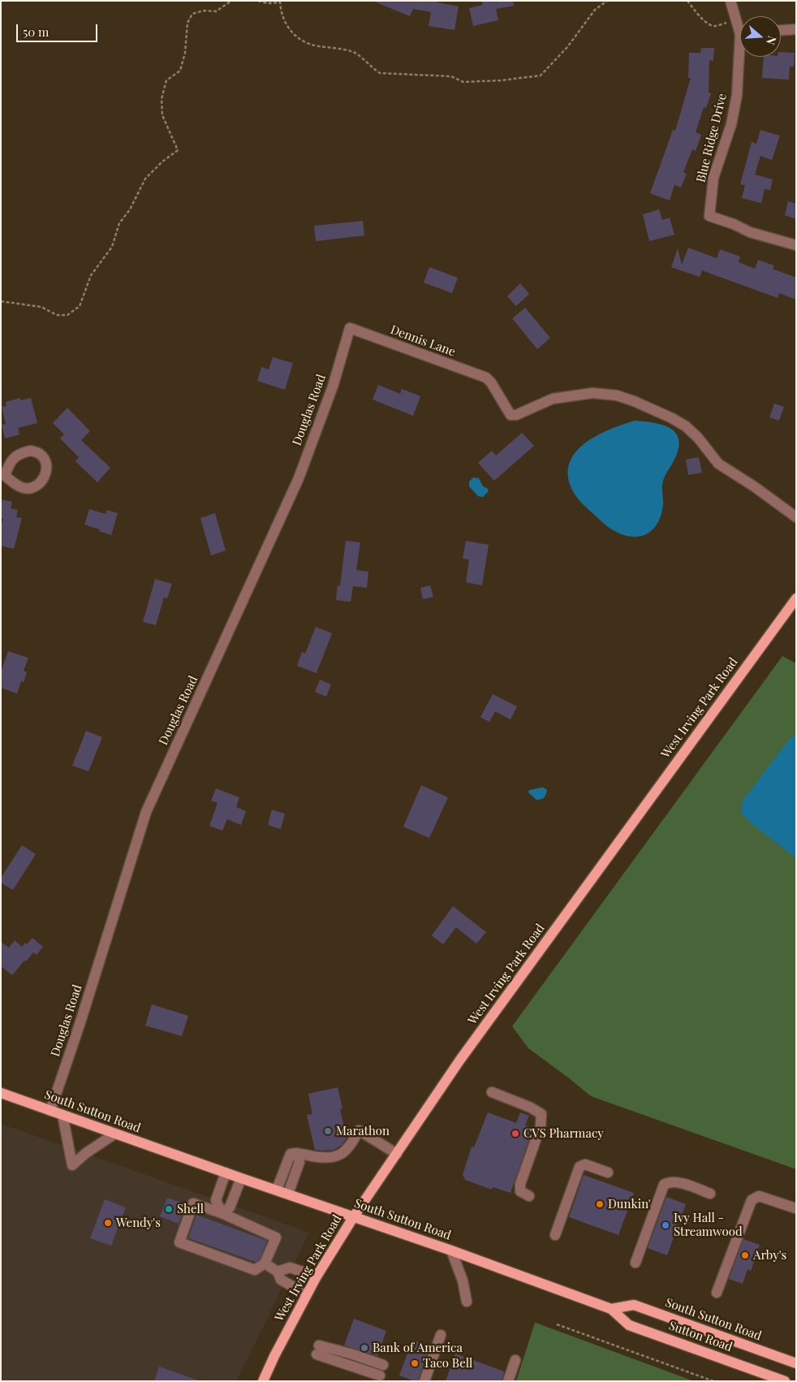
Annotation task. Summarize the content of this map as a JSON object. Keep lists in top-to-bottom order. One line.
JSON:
{"streets":{"main road":["West Irving Park Road","South Sutton Road","Sutton Road"],"street":["Blue Ridge Drive","Dennis Lane","Douglas Road"]},"crossings":[["Dennis Lane","Douglas Road"],["Douglas Road","South Sutton Road"],["West Irving Park Road","South Sutton Road"],["South Sutton Road","Sutton Road"]],"places":["Marathon","CVS Pharmacy","Dunkin'","Shell","Wendy's","Ivy Hall - Streamwood","Arby's","Bank of America","Taco Bell"],"scale_bar":"50 m","north":"right"}
